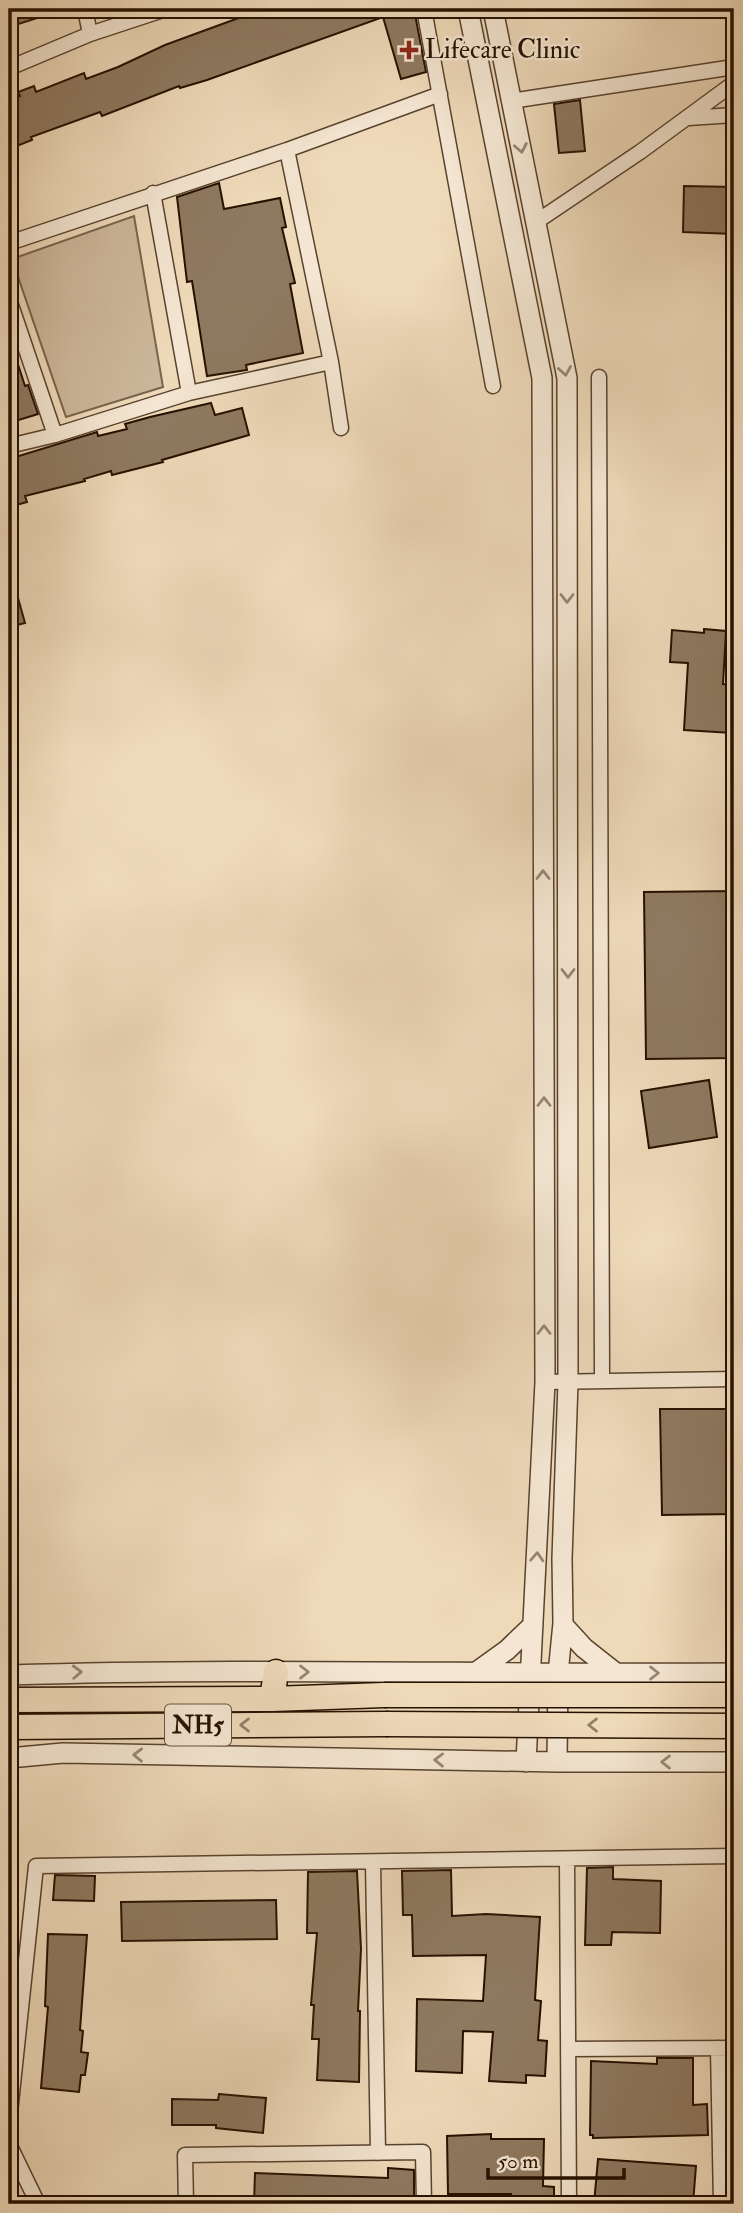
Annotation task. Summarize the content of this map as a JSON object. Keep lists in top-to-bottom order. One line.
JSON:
{"streets":{"highway":["NH5"]},"places":{"health":["Lifecare Clinic"]},"scale_bar":"50 m"}
